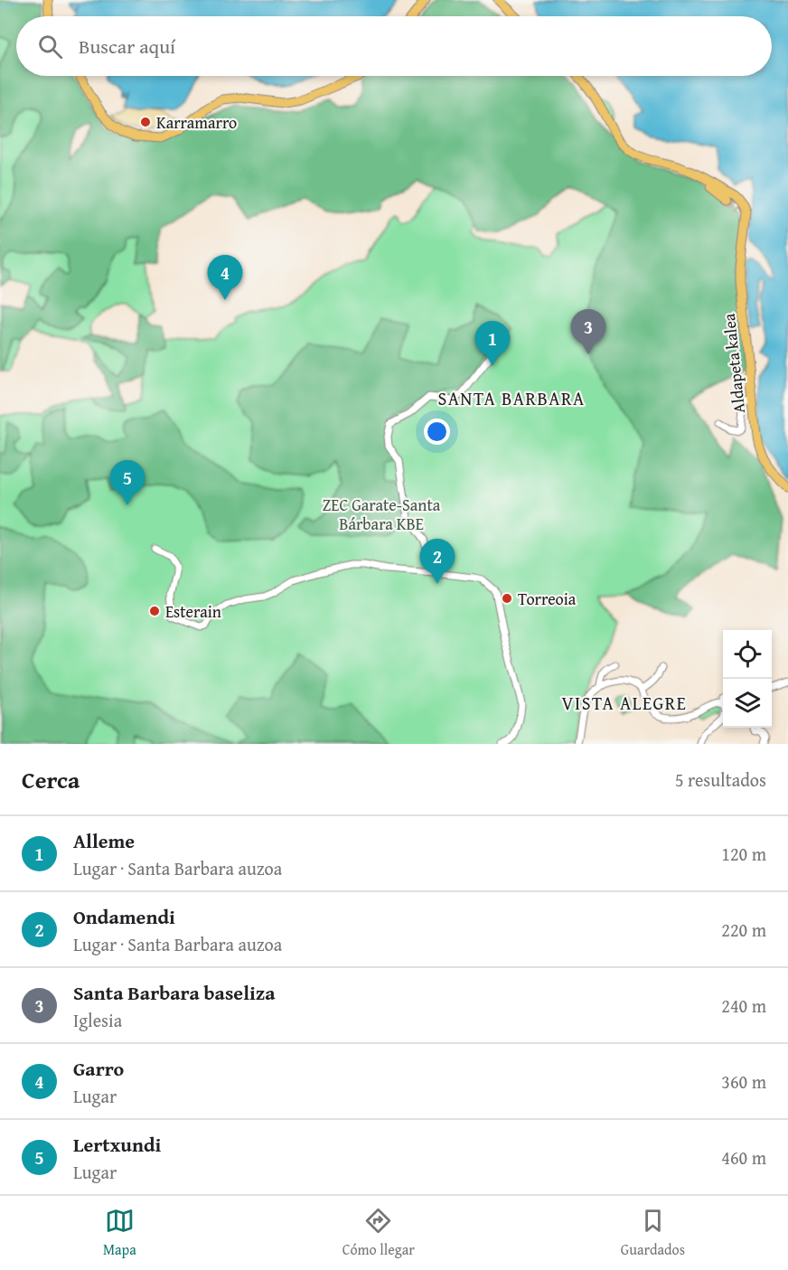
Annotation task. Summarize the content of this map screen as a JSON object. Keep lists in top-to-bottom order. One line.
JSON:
{"streets":{"highway":["Aldapeta kalea"]},"districts":["SANTA BARBARA","VISTA ALEGRE"],"parks":["ZEC Garate-Santa Bárbara KBE"],"places":["Karramarro","Torreoia","Esterain"],"page":{"search":"Buscar aquí","pins":["4","3","1","5","2"],"heading":["Cerca","5 resultados"],"list":[{"mark":"1","name":"Alleme","note":"Lugar · Santa Barbara auzoa","value":"120 m"},{"mark":"2","name":"Ondamendi","note":"Lugar · Santa Barbara auzoa","value":"220 m"},{"mark":"3","name":"Santa Barbara baseliza","note":"Iglesia","value":"240 m"},{"mark":"4","name":"Garro","note":"Lugar","value":"360 m"},{"mark":"5","name":"Lertxundi","note":"Lugar","value":"460 m"}],"nav":["Mapa","Cómo llegar","Guardados"]}}
